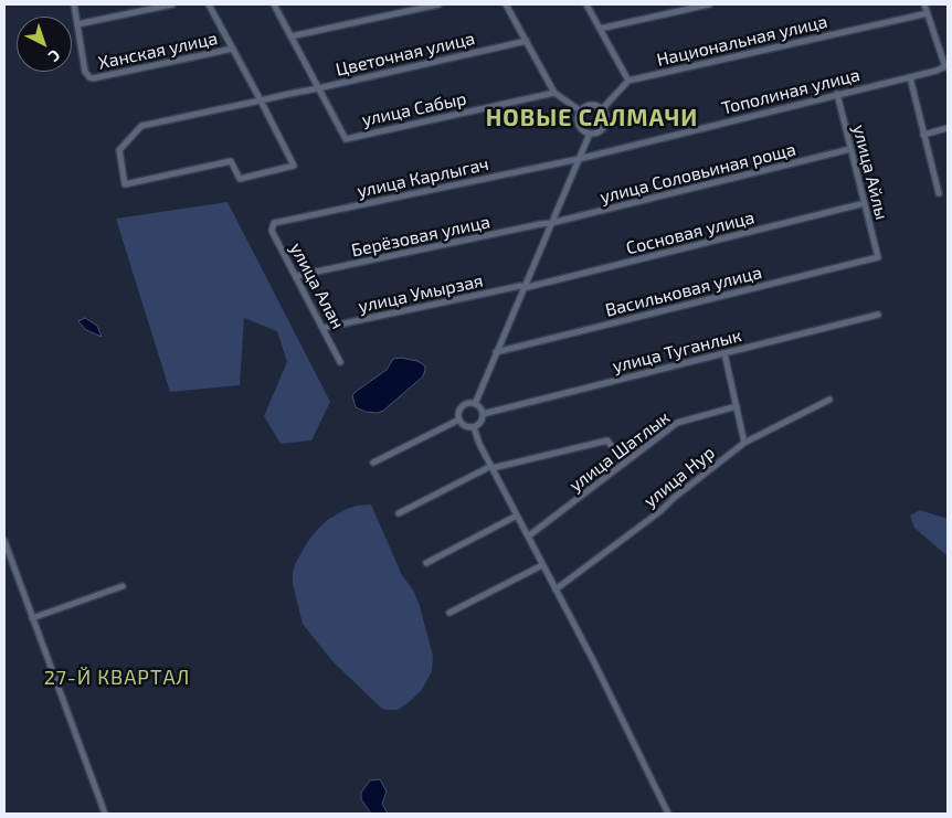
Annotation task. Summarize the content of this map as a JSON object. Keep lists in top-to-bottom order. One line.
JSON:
{"streets":{"street":["Национальная улица","Ханская улица","Цветочная улица","Тополиная улица","улица Сабыр","улица Айлы","улица Соловьиная роща","улица Карлыгач","Сосновая улица","Берёзовая улица","улица Алан","Васильковая улица","улица Умырзая","улица Туганлык","улица Шатлык","улица Нур"]},"crossings":[["Цветочная улица","улица Сабыр"],["Тополиная улица","улица Айлы"],["Тополиная улица","улица Карлыгач"],["улица Айлы","улица Соловьиная роща"],["улица Айлы","Сосновая улица"],["улица Айлы","Васильковая улица"],["улица Соловьиная роща","Берёзовая улица"],["улица Карлыгач","улица Алан"],["Сосновая улица","улица Умырзая"],["Берёзовая улица","улица Алан"],["улица Алан","улица Умырзая"]],"districts":["НОВЫЕ САЛМАЧИ","27-Й КВАРТАЛ"],"north":"bottom right"}
